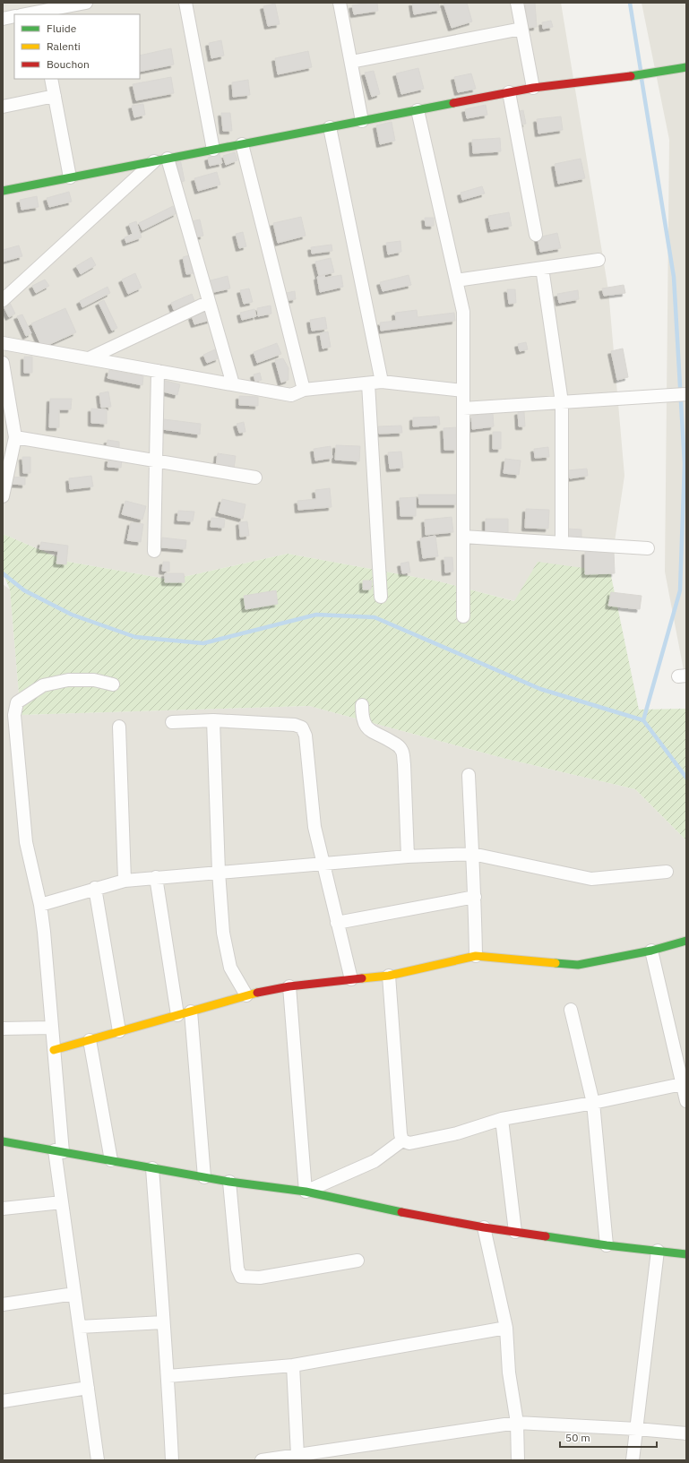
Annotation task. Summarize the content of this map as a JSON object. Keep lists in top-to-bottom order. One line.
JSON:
{"legend":["Fluide","Ralenti","Bouchon"],"scale_bar":"50 m"}
